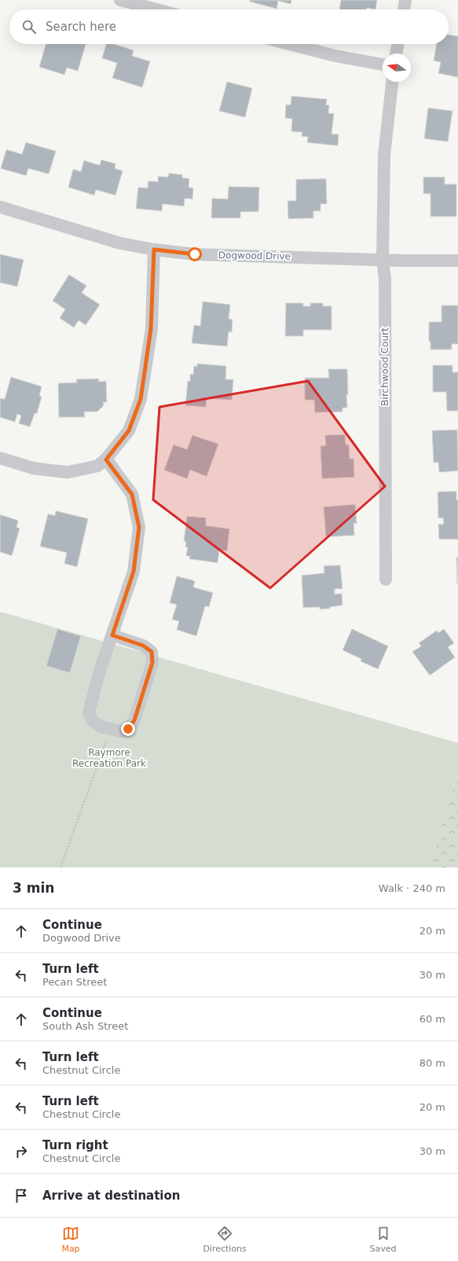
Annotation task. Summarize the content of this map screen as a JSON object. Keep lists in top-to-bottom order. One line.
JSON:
{"streets":{"street":["Dogwood Drive","Birchwood Court"]},"crossings":[["Dogwood Drive","Birchwood Court"]],"parks":["Raymore Recreation Park"],"north":"left","page":{"search":"Search here","heading":["3 min","Walk · 240 m"],"list":[["Continue","Dogwood Drive","20 m"],["Turn left","Pecan Street","30 m"],["Continue","South Ash Street","60 m"],["Turn left","Chestnut Circle","80 m"],["Turn left","Chestnut Circle","20 m"],["Turn right","Chestnut Circle","30 m"],"Arrive at destination"],"nav":["Map","Directions","Saved"]}}
